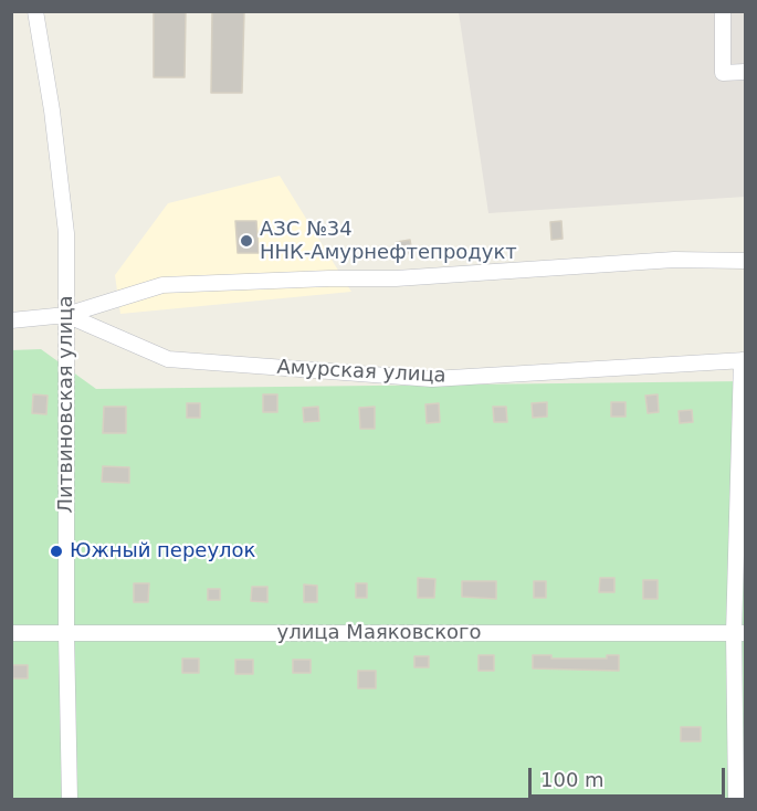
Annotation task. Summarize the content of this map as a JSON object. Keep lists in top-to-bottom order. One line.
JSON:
{"streets":{"street":["Амурская улица","Литвиновская улица","улица Маяковского"]},"crossings":[["Амурская улица","Литвиновская улица"],["Литвиновская улица","улица Маяковского"]],"places":["АЗС №34 ННК-Амурнефтепродукт","Южный переулок"],"scale_bar":"100 m"}
